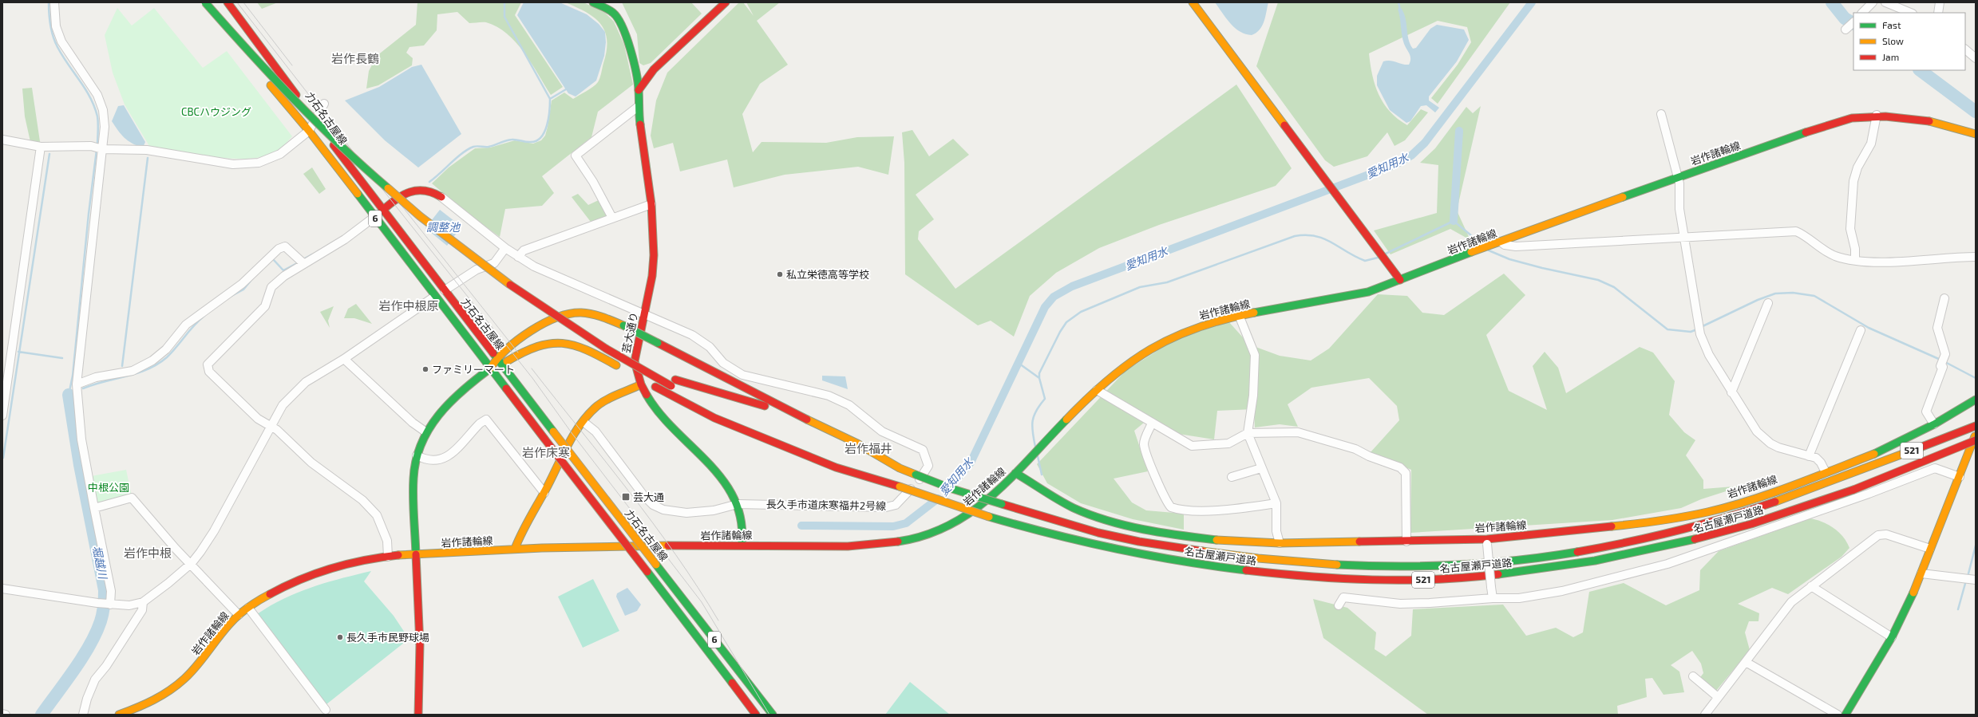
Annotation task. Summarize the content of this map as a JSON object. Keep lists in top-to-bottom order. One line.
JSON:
{"streets":{"main road":["力石名古屋線","岩作諸輪線","6","芸大通り","521","名古屋瀬戸道路"],"street":["長久手市道床寒福井2号線"]},"crossings":[["力石名古屋線","岩作諸輪線"],["岩作諸輪線","芸大通り"],["芸大通り","長久手市道床寒福井2号線"]],"districts":["岩作長鶴","岩作中根原","岩作福井","岩作床寒","岩作中根"],"water":["愛知用水","調整池","堀越川"],"parks":["CBCハウジング","中根公園"],"places":{"other":["私立栄徳高等学校","ファミリーマート","長久手市民野球場"],"transit":["芸大通"]},"legend":["Fast","Slow","Jam"]}
